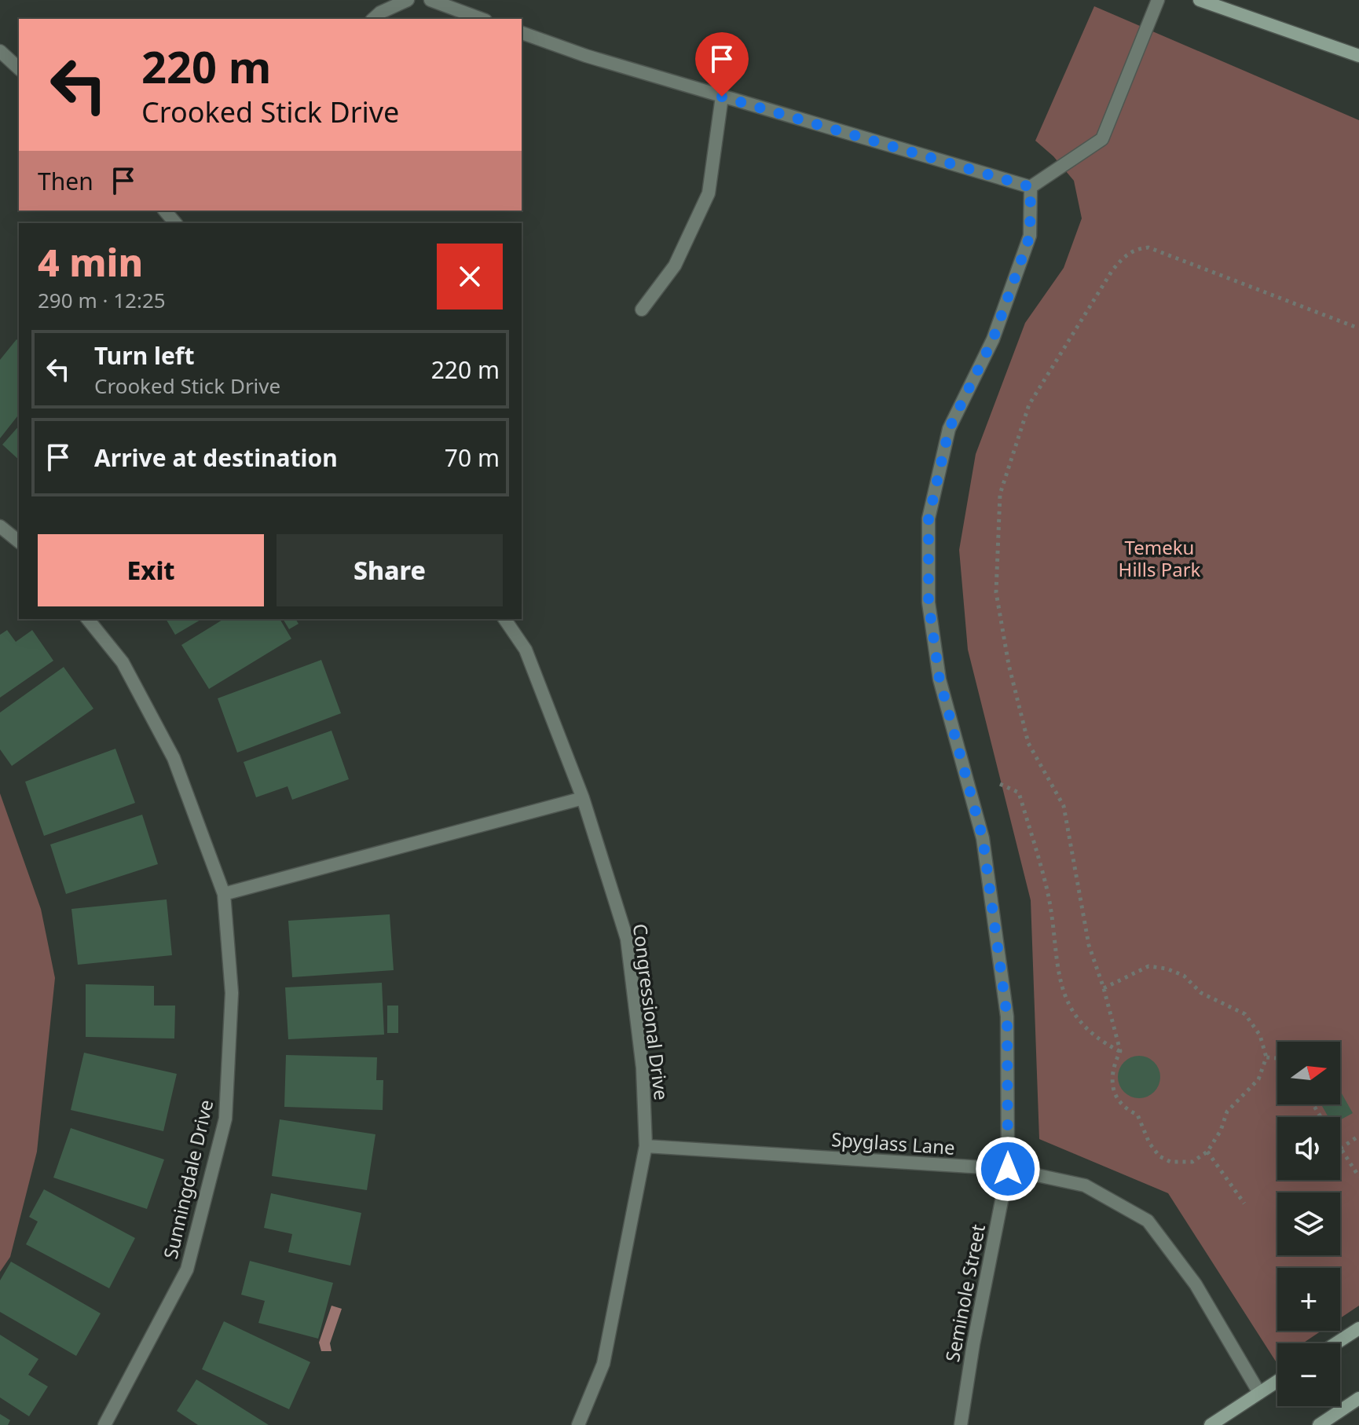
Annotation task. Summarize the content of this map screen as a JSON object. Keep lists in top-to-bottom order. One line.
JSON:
{"streets":{"street":["Congressional Drive","Spyglass Lane","Sunningdale Drive","Seminole Street"]},"crossings":[["Congressional Drive","Spyglass Lane"],["Spyglass Lane","Seminole Street"]],"parks":["Temeku Hills Park"],"north":"right","page":{"turn":["220 m","Crooked Stick Drive"],"then":"Then","heading":["4 min","290 m · 12:25"],"list":[{"name":"Turn left","note":"Crooked Stick Drive","value":"220 m"},{"name":"Arrive at destination","value":"70 m"}],"buttons":["Exit","Share"],"map_buttons":["+","−"]}}
